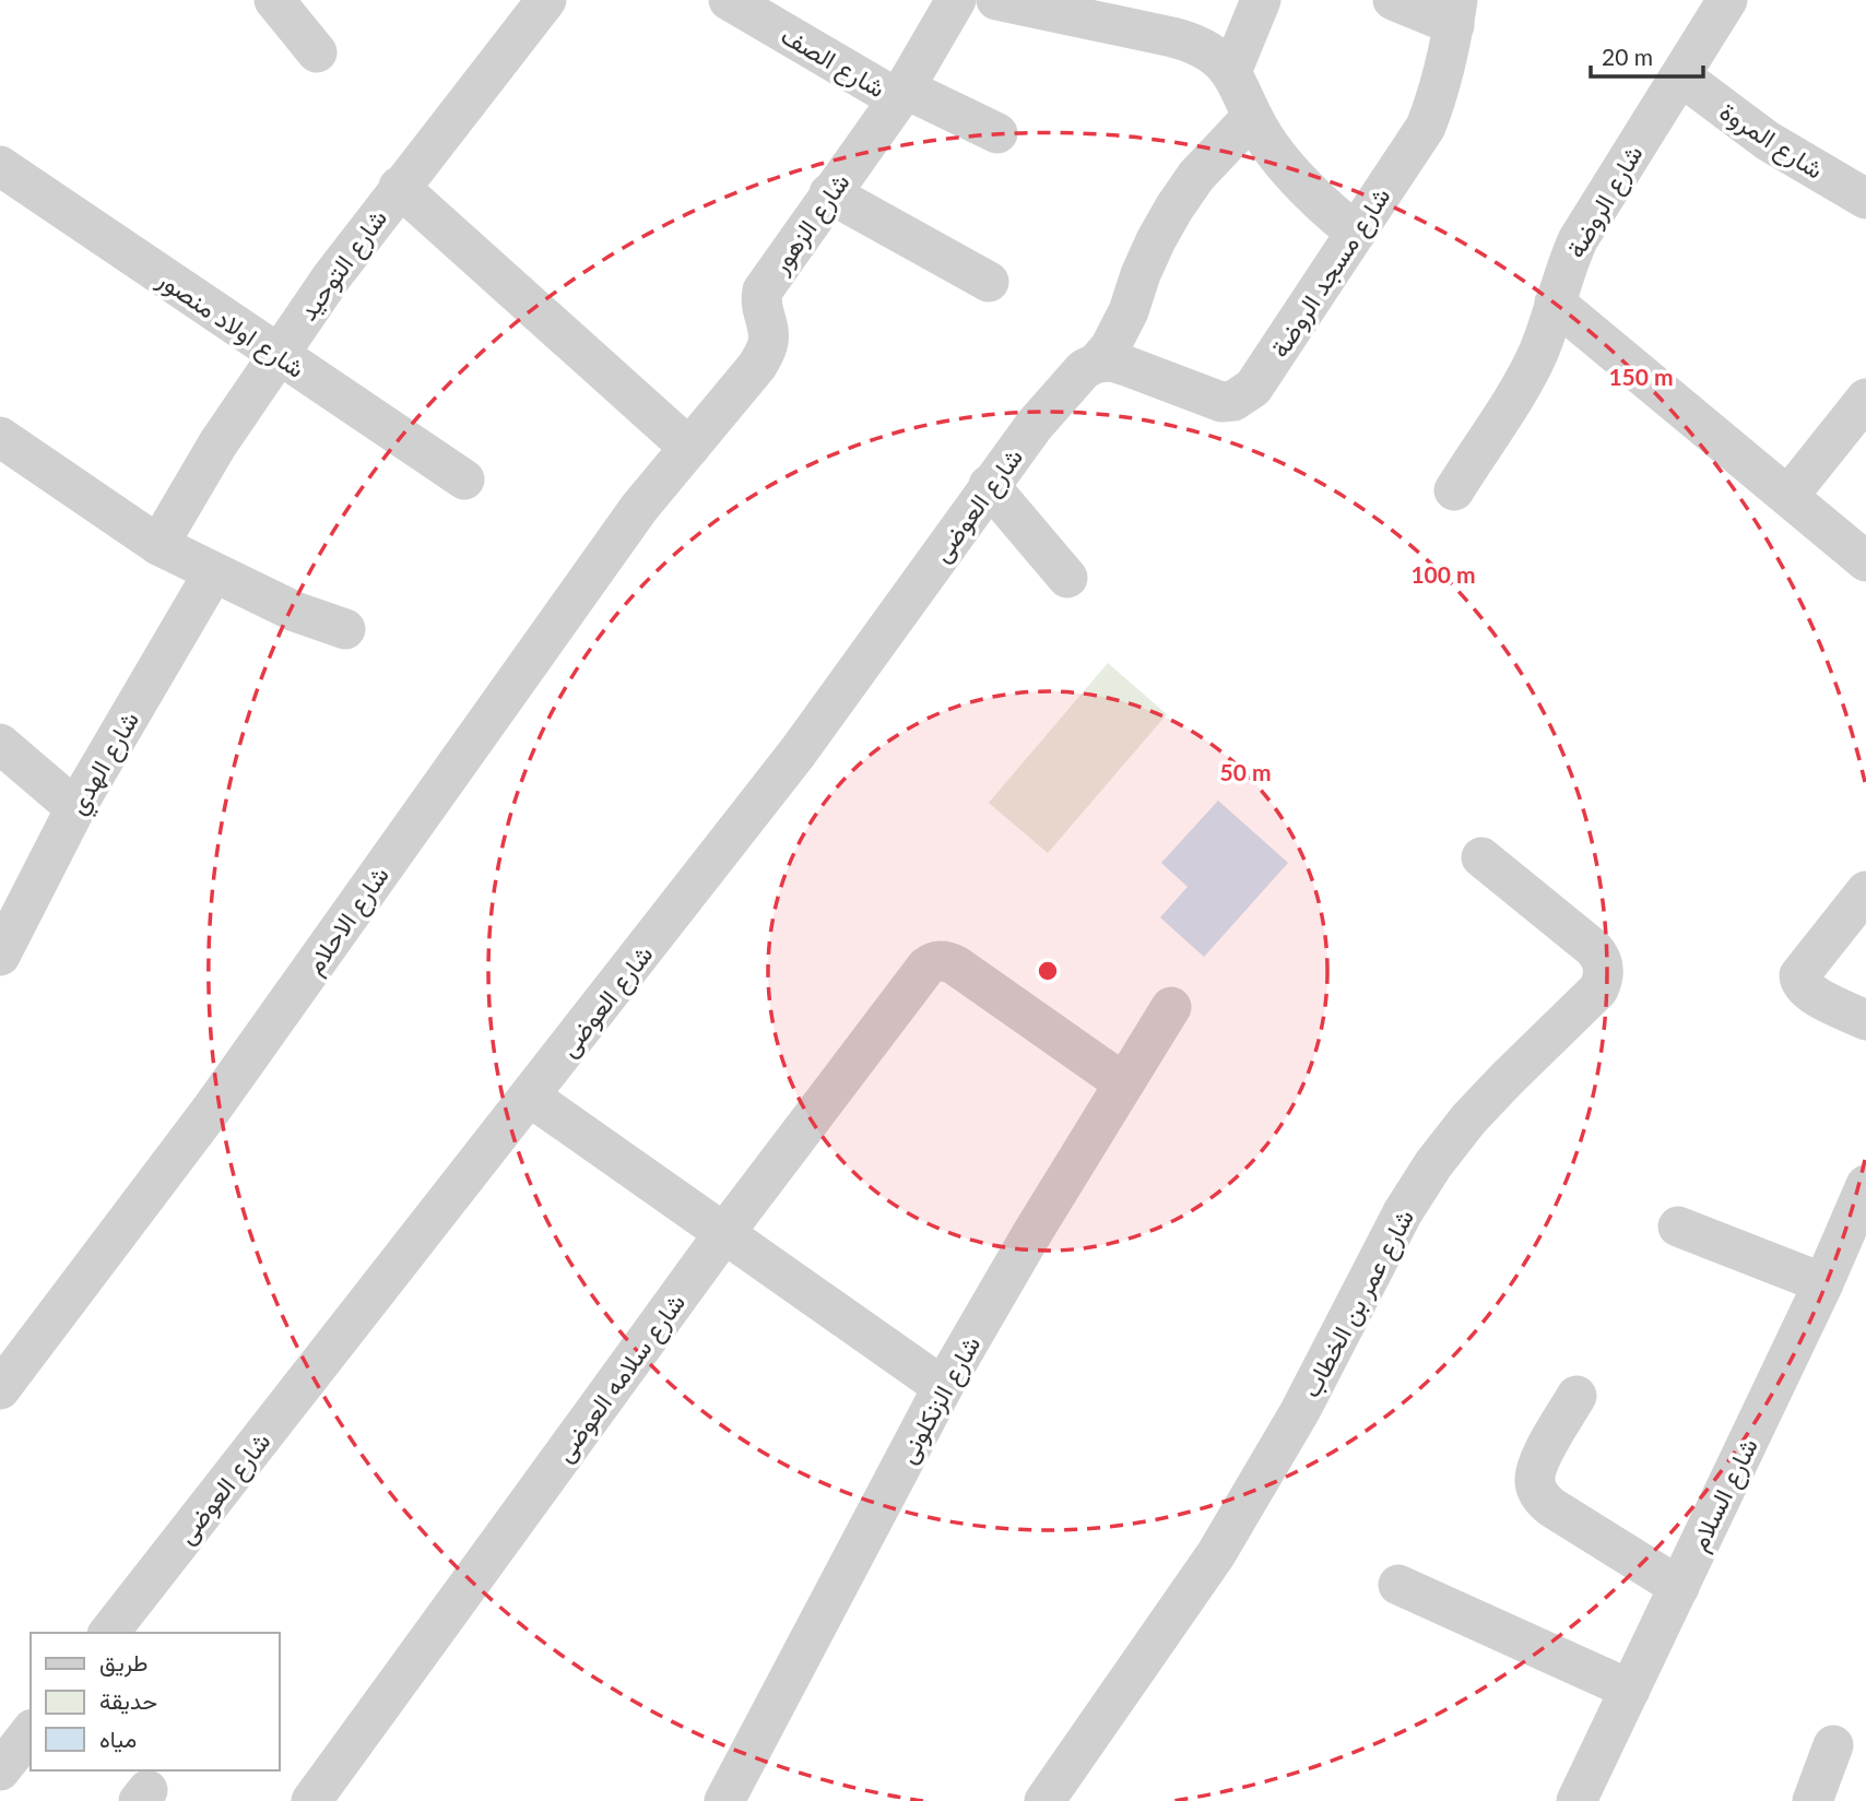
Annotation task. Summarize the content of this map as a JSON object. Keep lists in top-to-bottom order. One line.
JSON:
{"streets":{"street":["شارع الصف","شارع المروة","شارع الروضة","شارع الزهور","شارع التوحيد","شارع مسجد الروضة","شارع اولاد منصور","شارع العوضى","شارع الهدي","شارع الاحلام","شارع عمر بن الخطاب","شارع سلامه العوضى","شارع الزنكلونى","شارع السلام"]},"crossings":[["شارع الصف","شارع الزهور"],["شارع المروة","شارع الروضة"],["شارع الزهور","شارع الاحلام"],["شارع التوحيد","شارع اولاد منصور"],["شارع مسجد الروضة","شارع العوضى"],["شارع سلامه العوضى","شارع الزنكلونى"]],"legend":["طريق","حديقة","مياه"],"scale_bar":"20 m","rings":["150 m","100 m","50 m"]}
